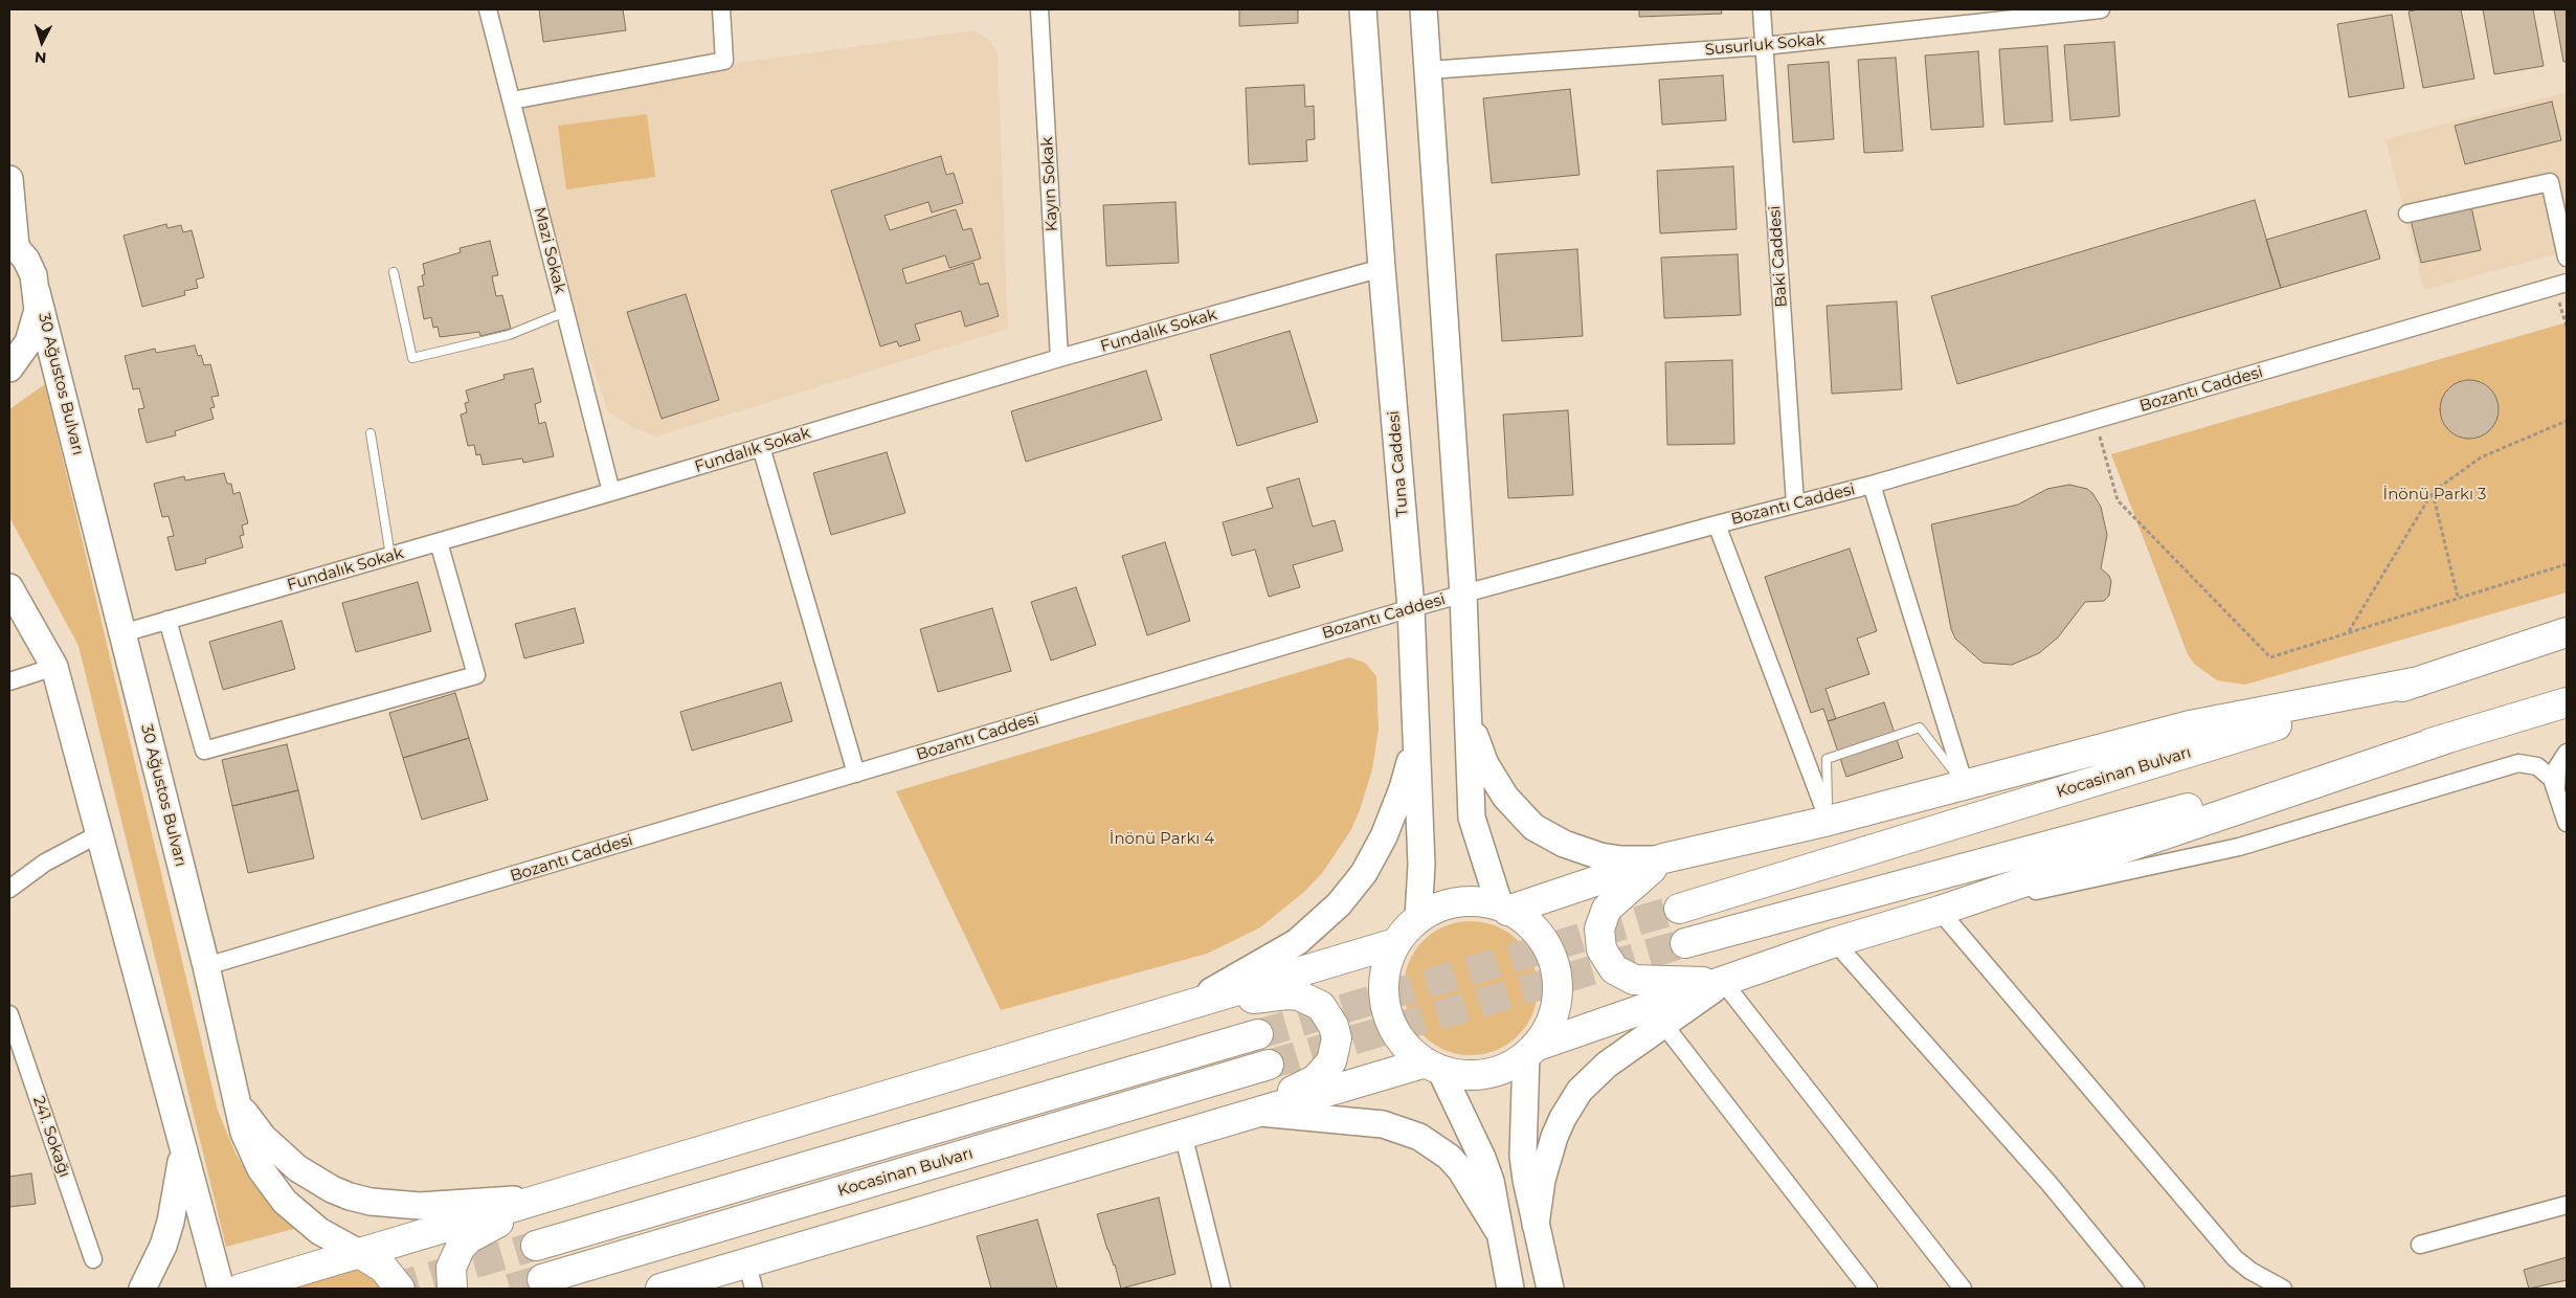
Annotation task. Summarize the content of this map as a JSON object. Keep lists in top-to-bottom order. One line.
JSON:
{"streets":{"highway":["Kocasinan Bulvarı"],"main road":["30 Ağustos Bulvarı","Tuna Caddesi"],"street":["Susurluk Sokak","Kayın Sokak","Mazi Sokak","Baki Caddesi","Fundalık Sokak","Bozantı Caddesi","241. Sokağı"]},"crossings":[["Susurluk Sokak","Baki Caddesi"],["Kayın Sokak","Fundalık Sokak"],["Mazi Sokak","Fundalık Sokak"],["Baki Caddesi","Bozantı Caddesi"],["Fundalık Sokak","30 Ağustos Bulvarı"],["Fundalık Sokak","Tuna Caddesi"],["30 Ağustos Bulvarı","Bozantı Caddesi"],["Bozantı Caddesi","Tuna Caddesi"]],"parks":["İnönü Parkı 3","İnönü Parkı 4"],"north":"bottom"}
